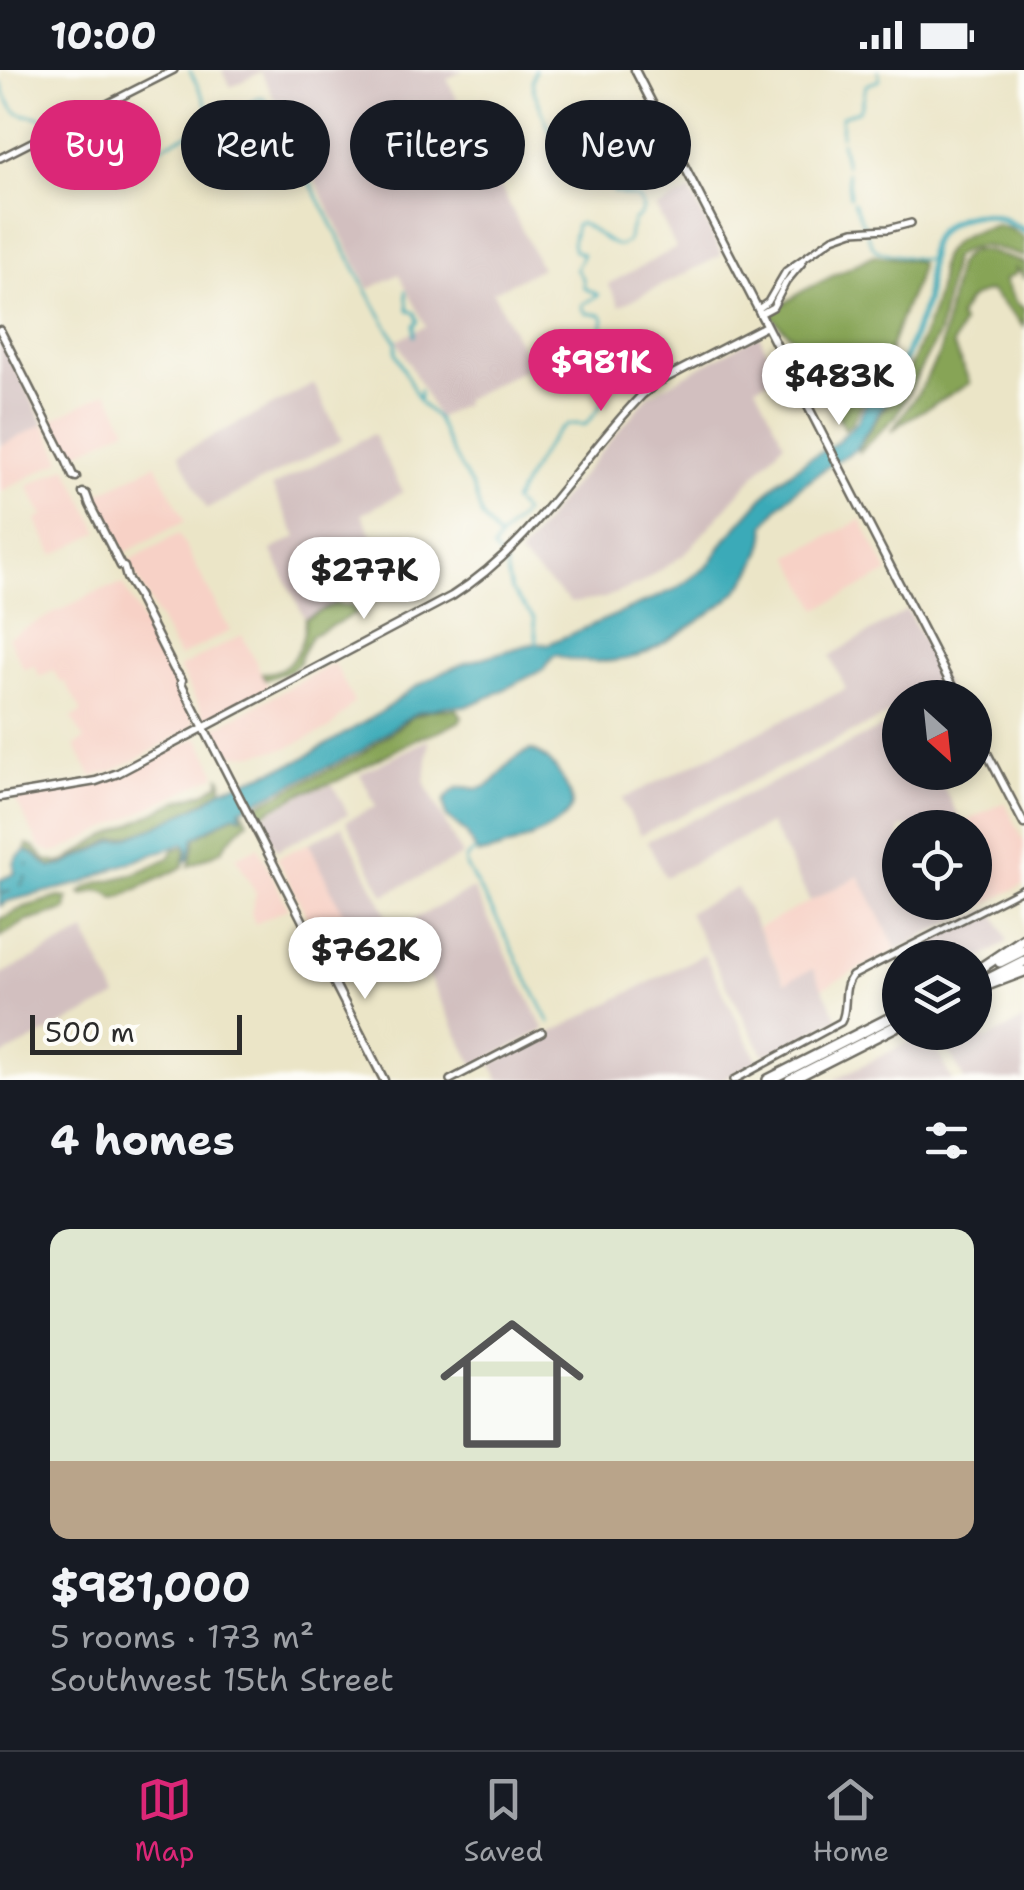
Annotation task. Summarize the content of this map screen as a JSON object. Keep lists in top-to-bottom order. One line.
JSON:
{"scale_bar":"500 m","north":"bottom right","page":{"status":"10:00","chip":["Buy","Rent","Filters","New"],"price":["$981K","$483K","$277K","$762K"],"scale":"500 m","heading":"4 homes","list":[{"name":"$981,000","note":"5 rooms · 173 m² · Southwest 15th Street"}],"tabs":["Map","Saved","Home"]}}
